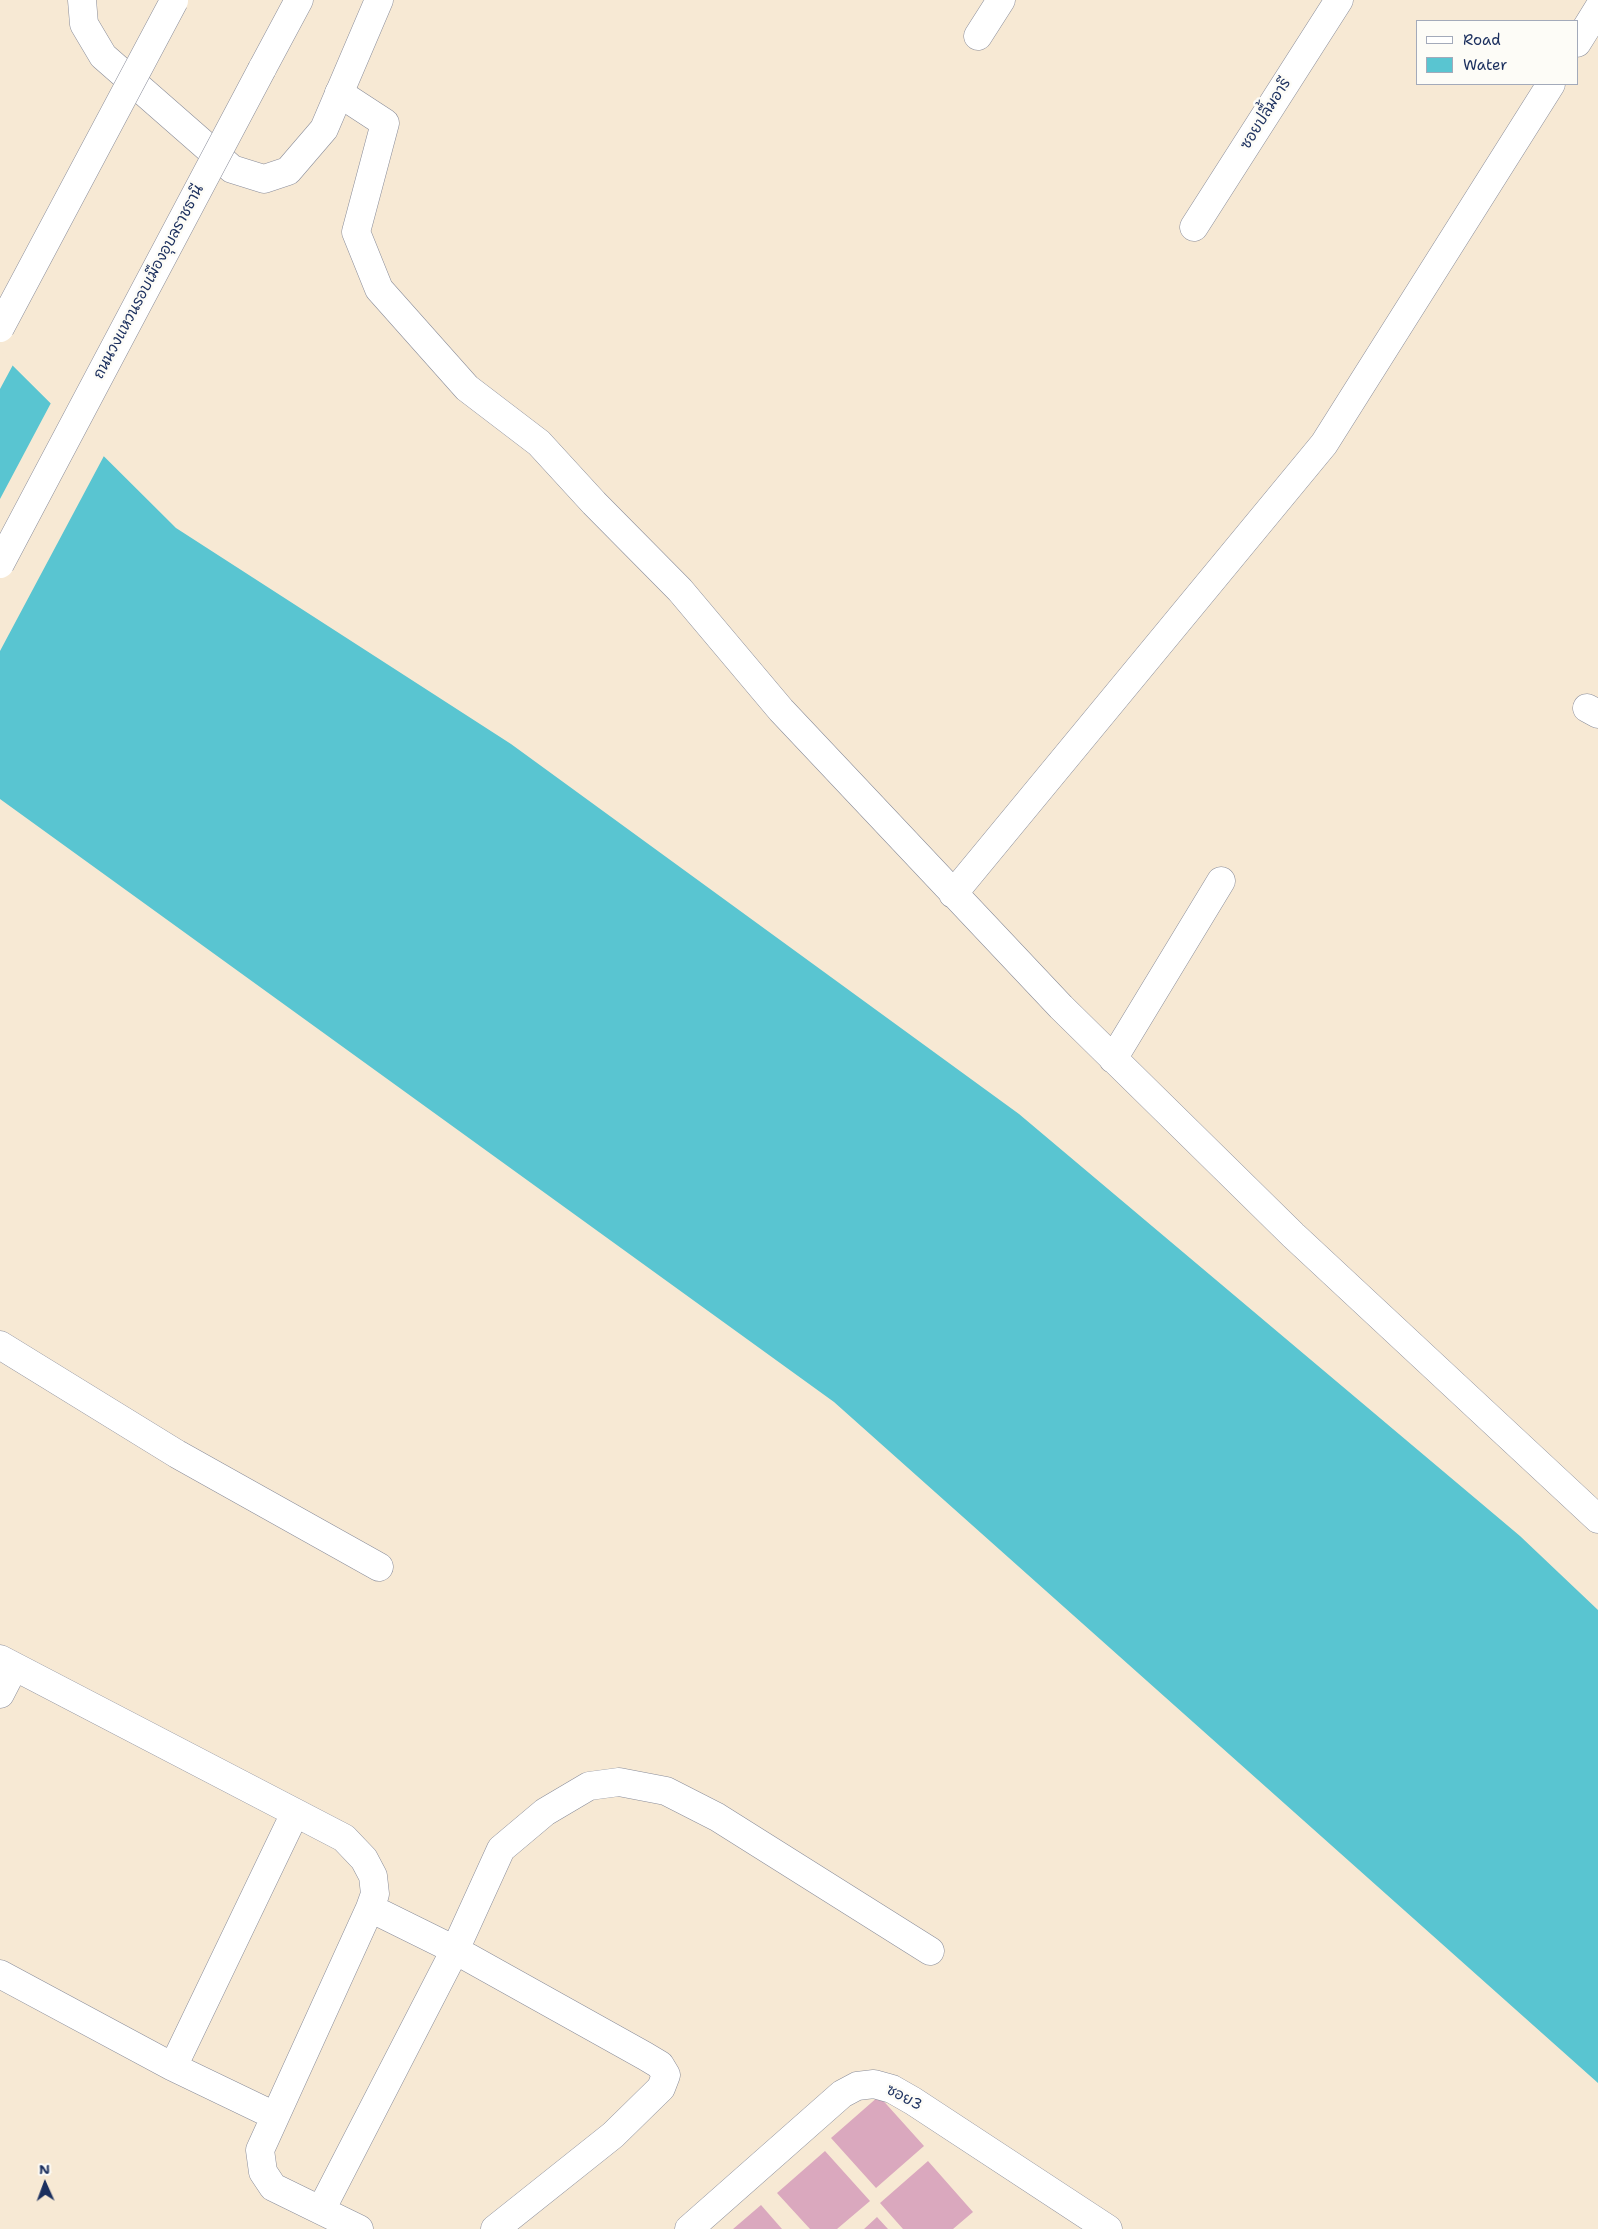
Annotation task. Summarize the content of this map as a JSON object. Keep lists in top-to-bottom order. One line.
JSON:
{"streets":{"main road":["ซอยปลื้มอารี","ถนนวงแหวนรอบเมืองอุบลราชธานี","ซอย3"]},"legend":["Road","Water"],"north":"top"}
